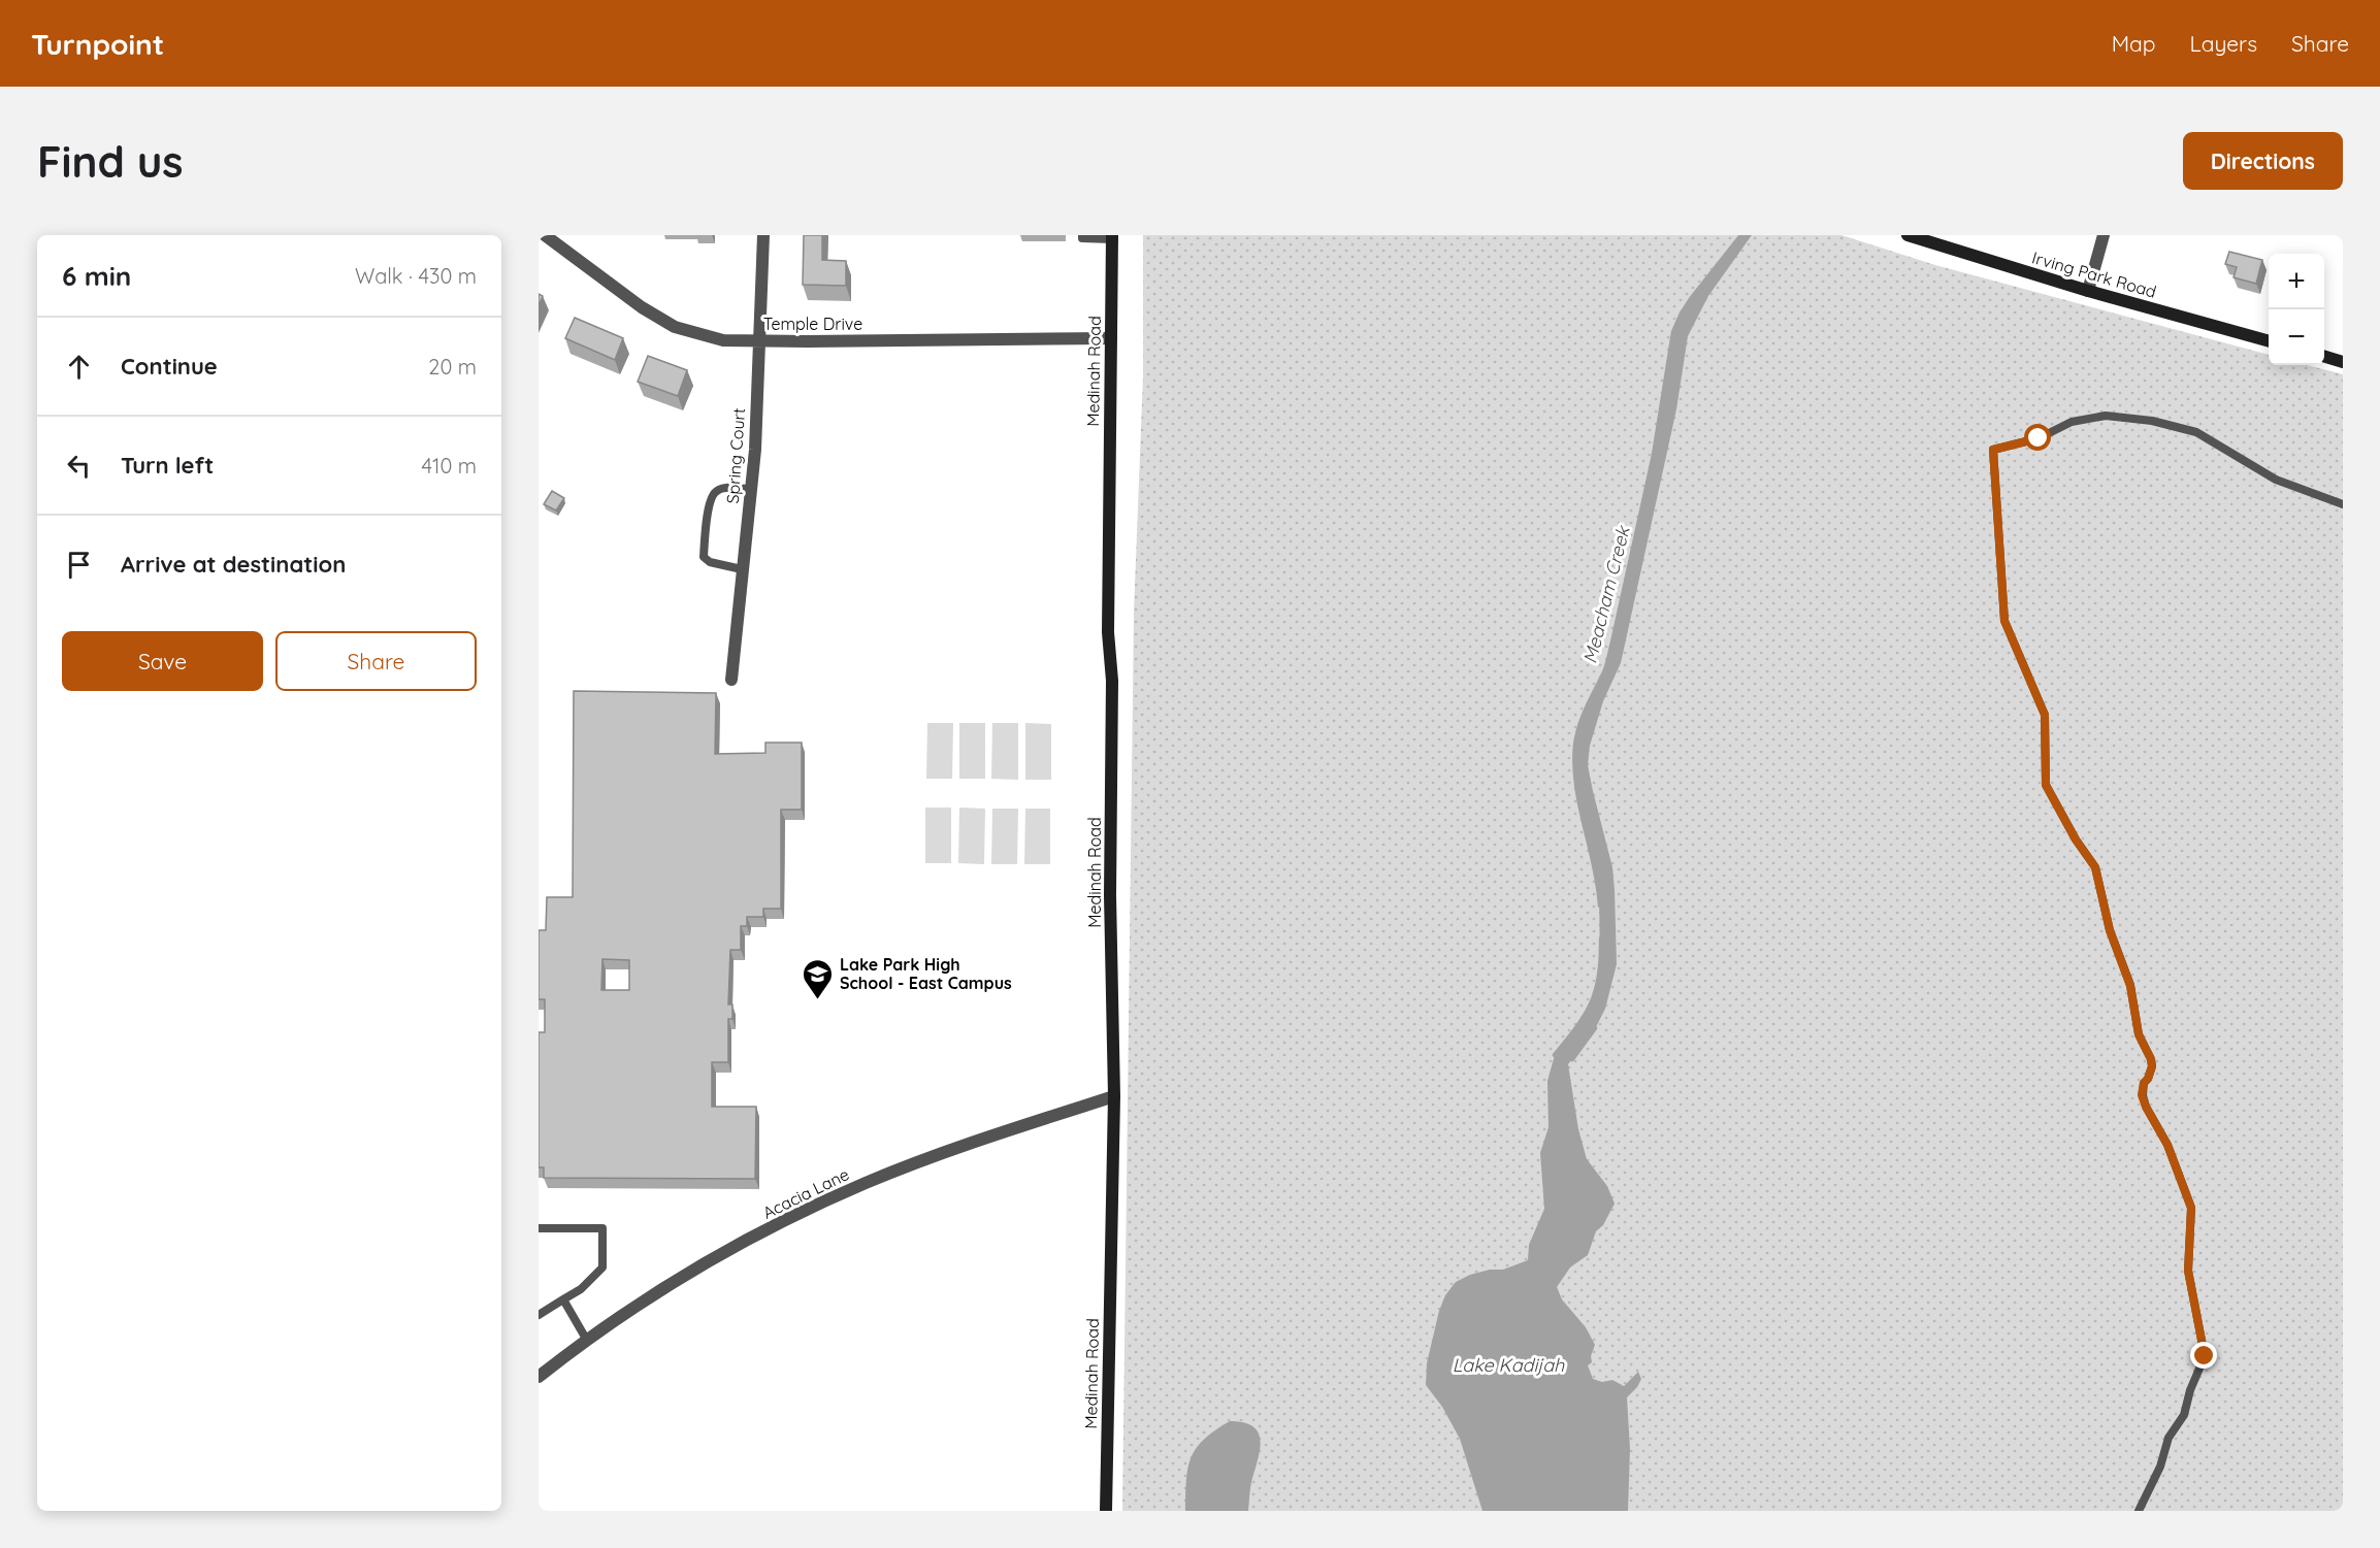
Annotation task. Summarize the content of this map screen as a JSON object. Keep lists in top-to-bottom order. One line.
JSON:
{"streets":{"main road":["Irving Park Road","Medinah Road"],"street":["Temple Drive","Spring Court","Acacia Lane"]},"crossings":[["Temple Drive","Medinah Road"],["Temple Drive","Spring Court"],["Medinah Road","Acacia Lane"]],"water":["Meacham Creek","Lake Kadijah"],"places":{"school or university":["Lake Park High School - East Campus"]},"page":{"header":"Turnpoint","nav":["Map","Layers","Share"],"buttons":["Directions",["Save","Share"]],"title":"Find us","heading":["6 min","Walk · 430 m"],"map_buttons":["+","−"],"list":[["Continue","20 m"],["Turn left","410 m"],"Arrive at destination"]}}
